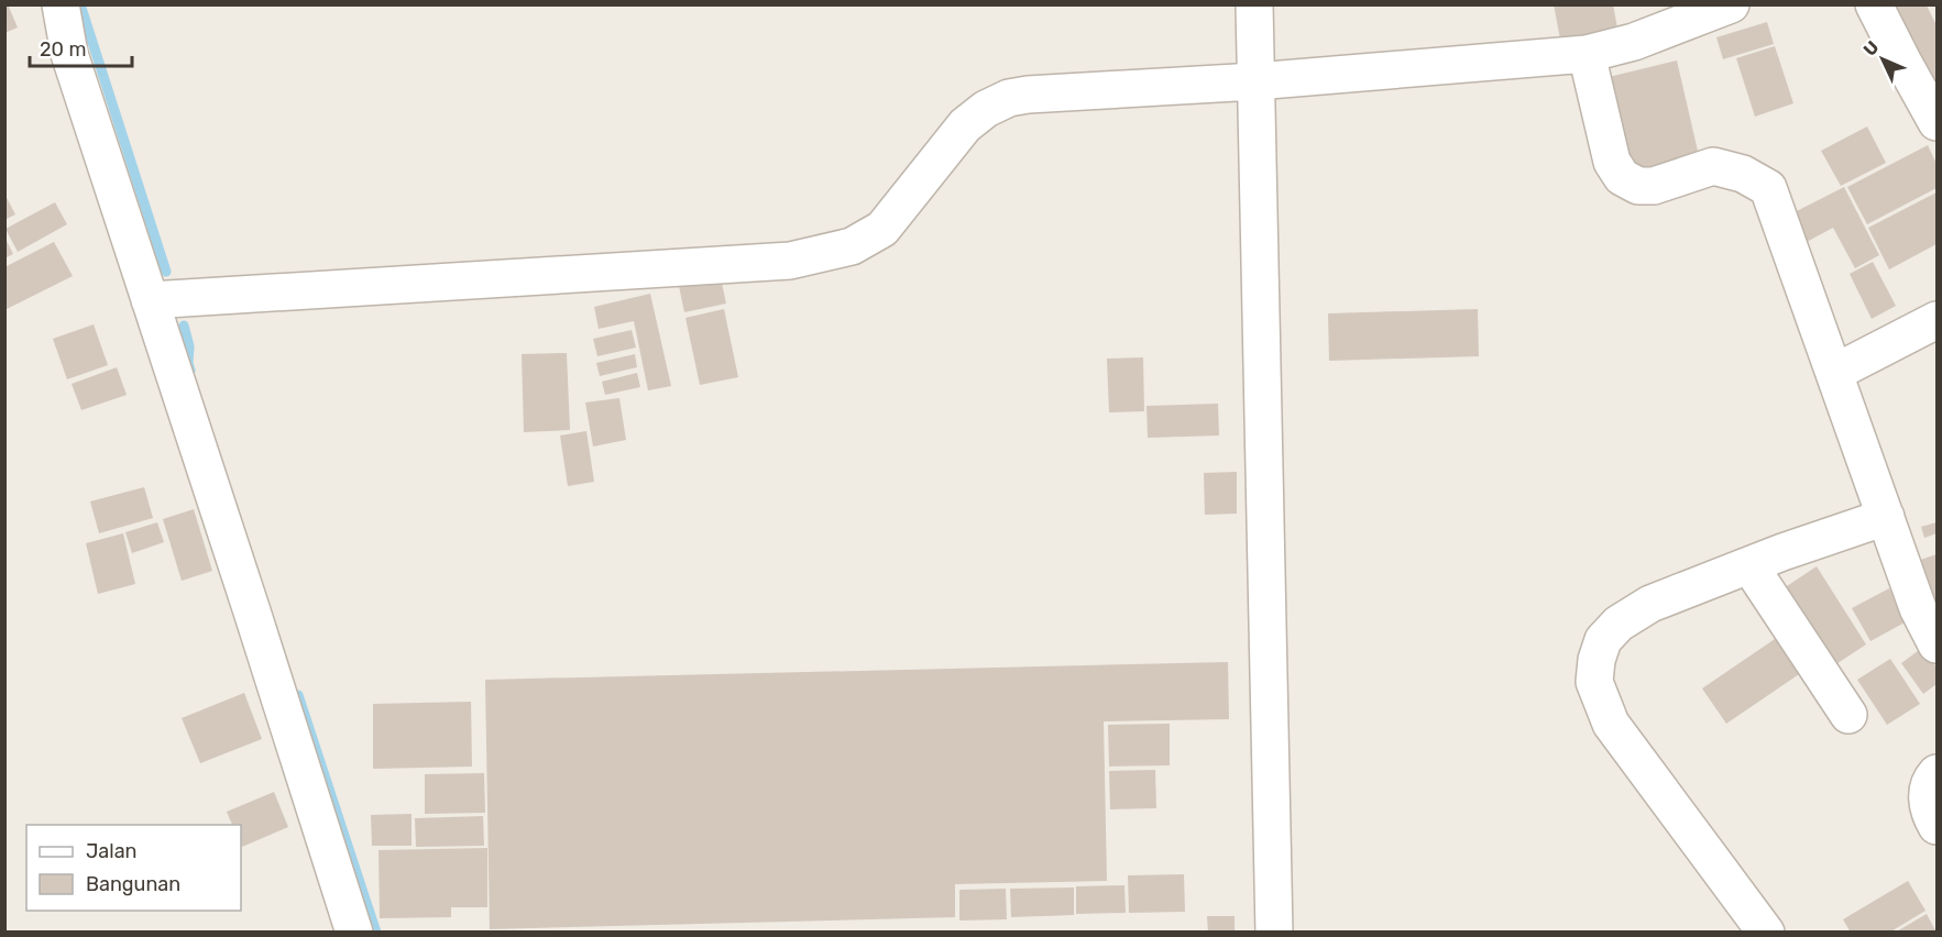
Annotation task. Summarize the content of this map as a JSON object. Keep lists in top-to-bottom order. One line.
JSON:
{"legend":["Jalan","Bangunan"],"scale_bar":"20 m","north":"top left"}
